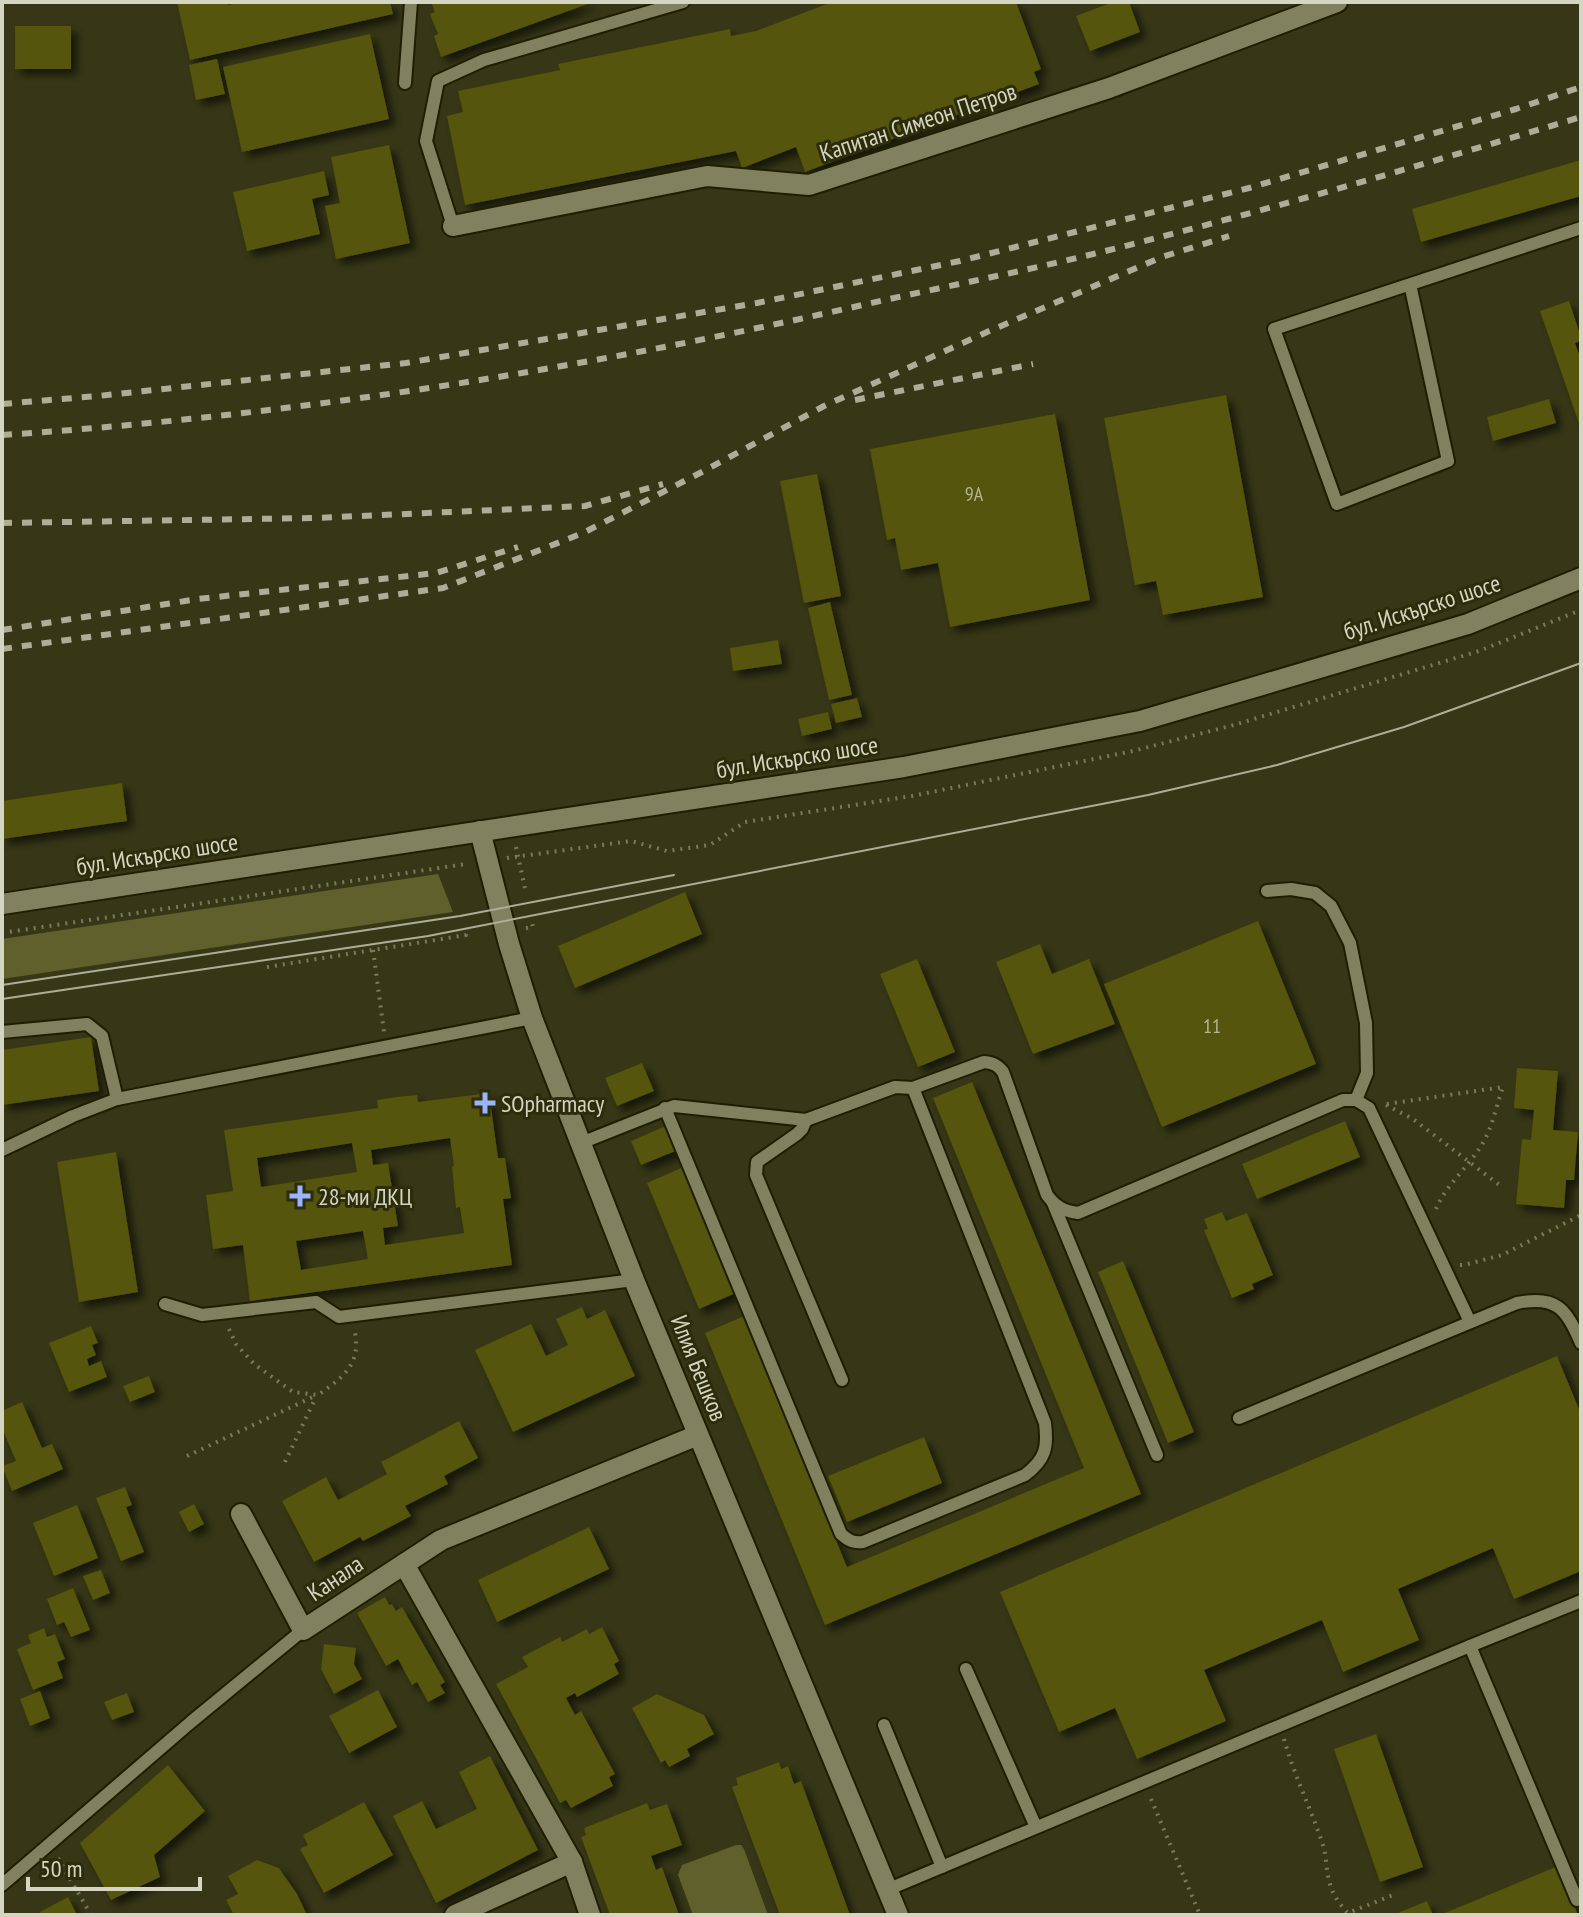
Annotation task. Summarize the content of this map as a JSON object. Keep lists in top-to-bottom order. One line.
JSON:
{"streets":{"street":["Капитан Симеон Петров","бул. Искърско шосе","Илия Бешков","Канала"]},"crossings":[["бул. Искърско шосе","Илия Бешков"],["Илия Бешков","Канала"]],"places":{"health":["SOpharmacy","28-ми ДКЦ"]},"house_numbers":["9A","11"],"scale_bar":"50 m"}
